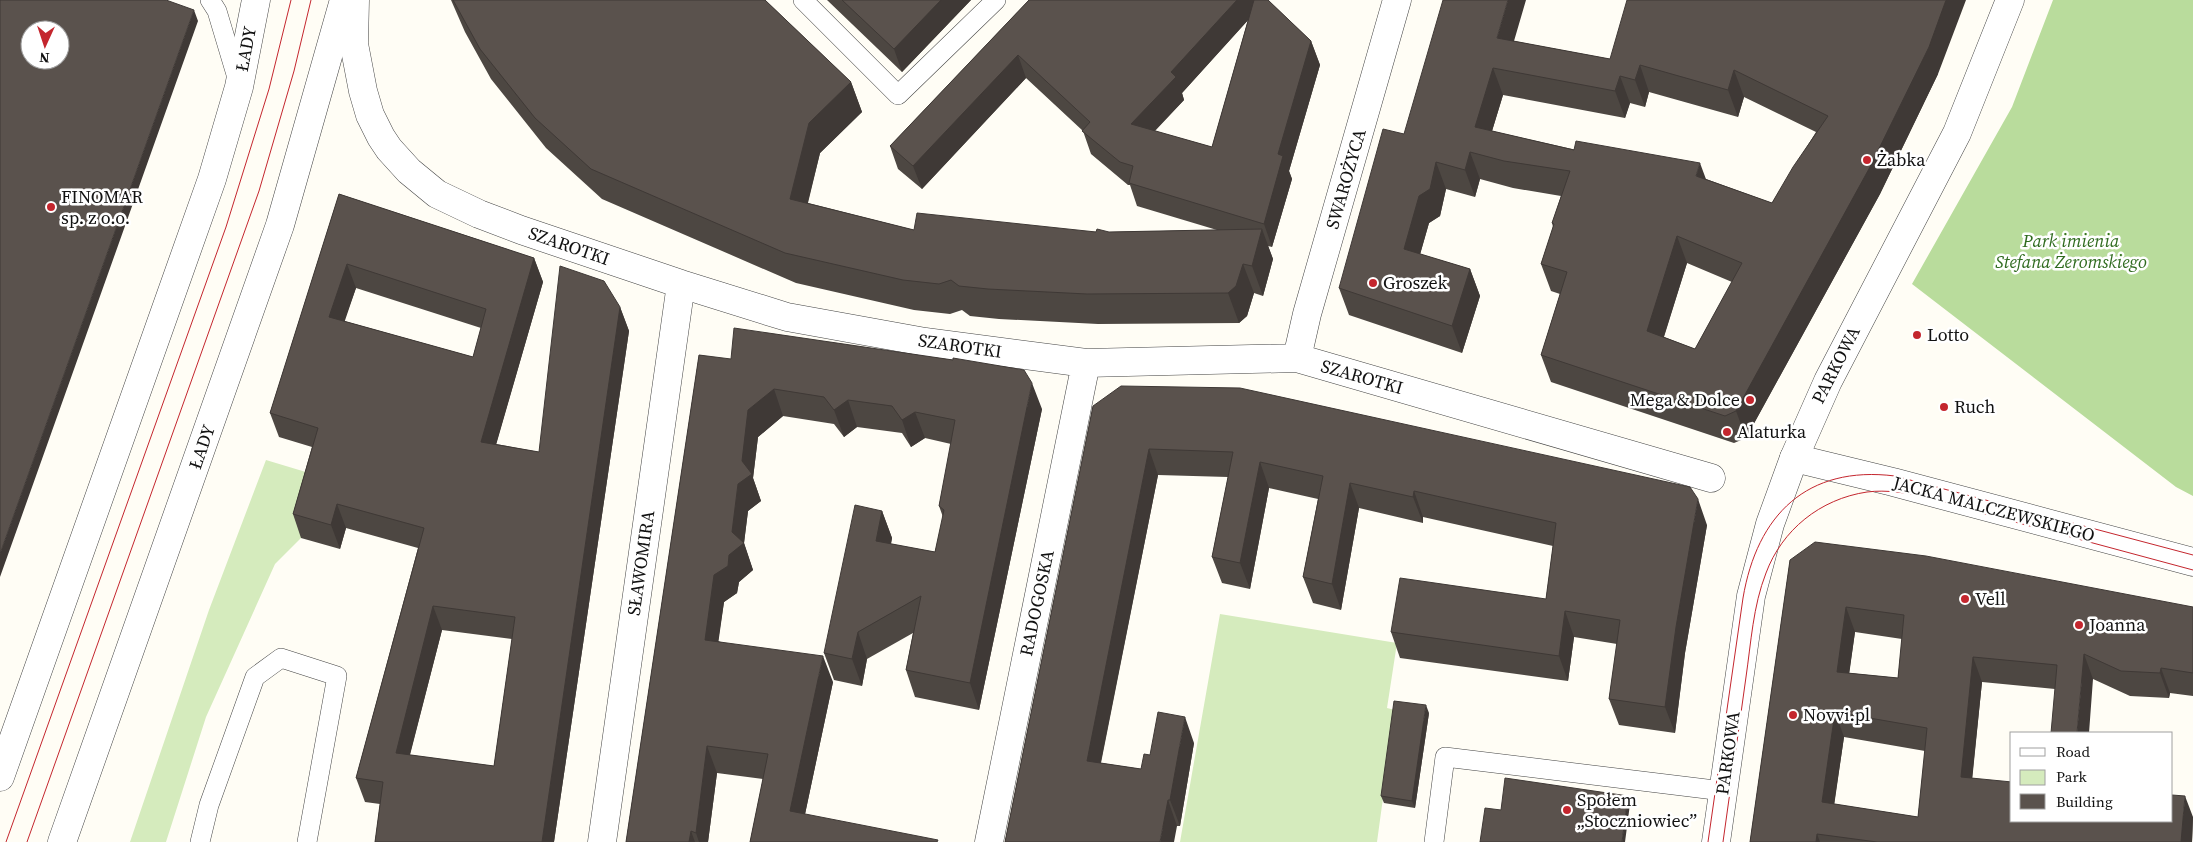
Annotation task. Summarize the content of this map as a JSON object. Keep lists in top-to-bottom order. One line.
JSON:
{"streets":{"street":["ŁADY","SWAROŻYCA","SZAROTKI","PARKOWA","JACKA MALCZEWSKIEGO","SŁAWOMIRA","RADOGOSKA"]},"crossings":[["SWAROŻYCA","SZAROTKI"],["SZAROTKI","SŁAWOMIRA"],["SZAROTKI","RADOGOSKA"],["PARKOWA","JACKA MALCZEWSKIEGO"]],"parks":["Park imienia Stefana Żeromskiego"],"places":["Żabka","FINOMAR sp. z o.o.","Groszek","Lotto","Mega & Dolce","Ruch","Alaturka","Vell","Joanna","Novvi.pl","Społem „Stoczniowiec”"],"legend":["Road","Park","Building"],"north":"bottom"}
